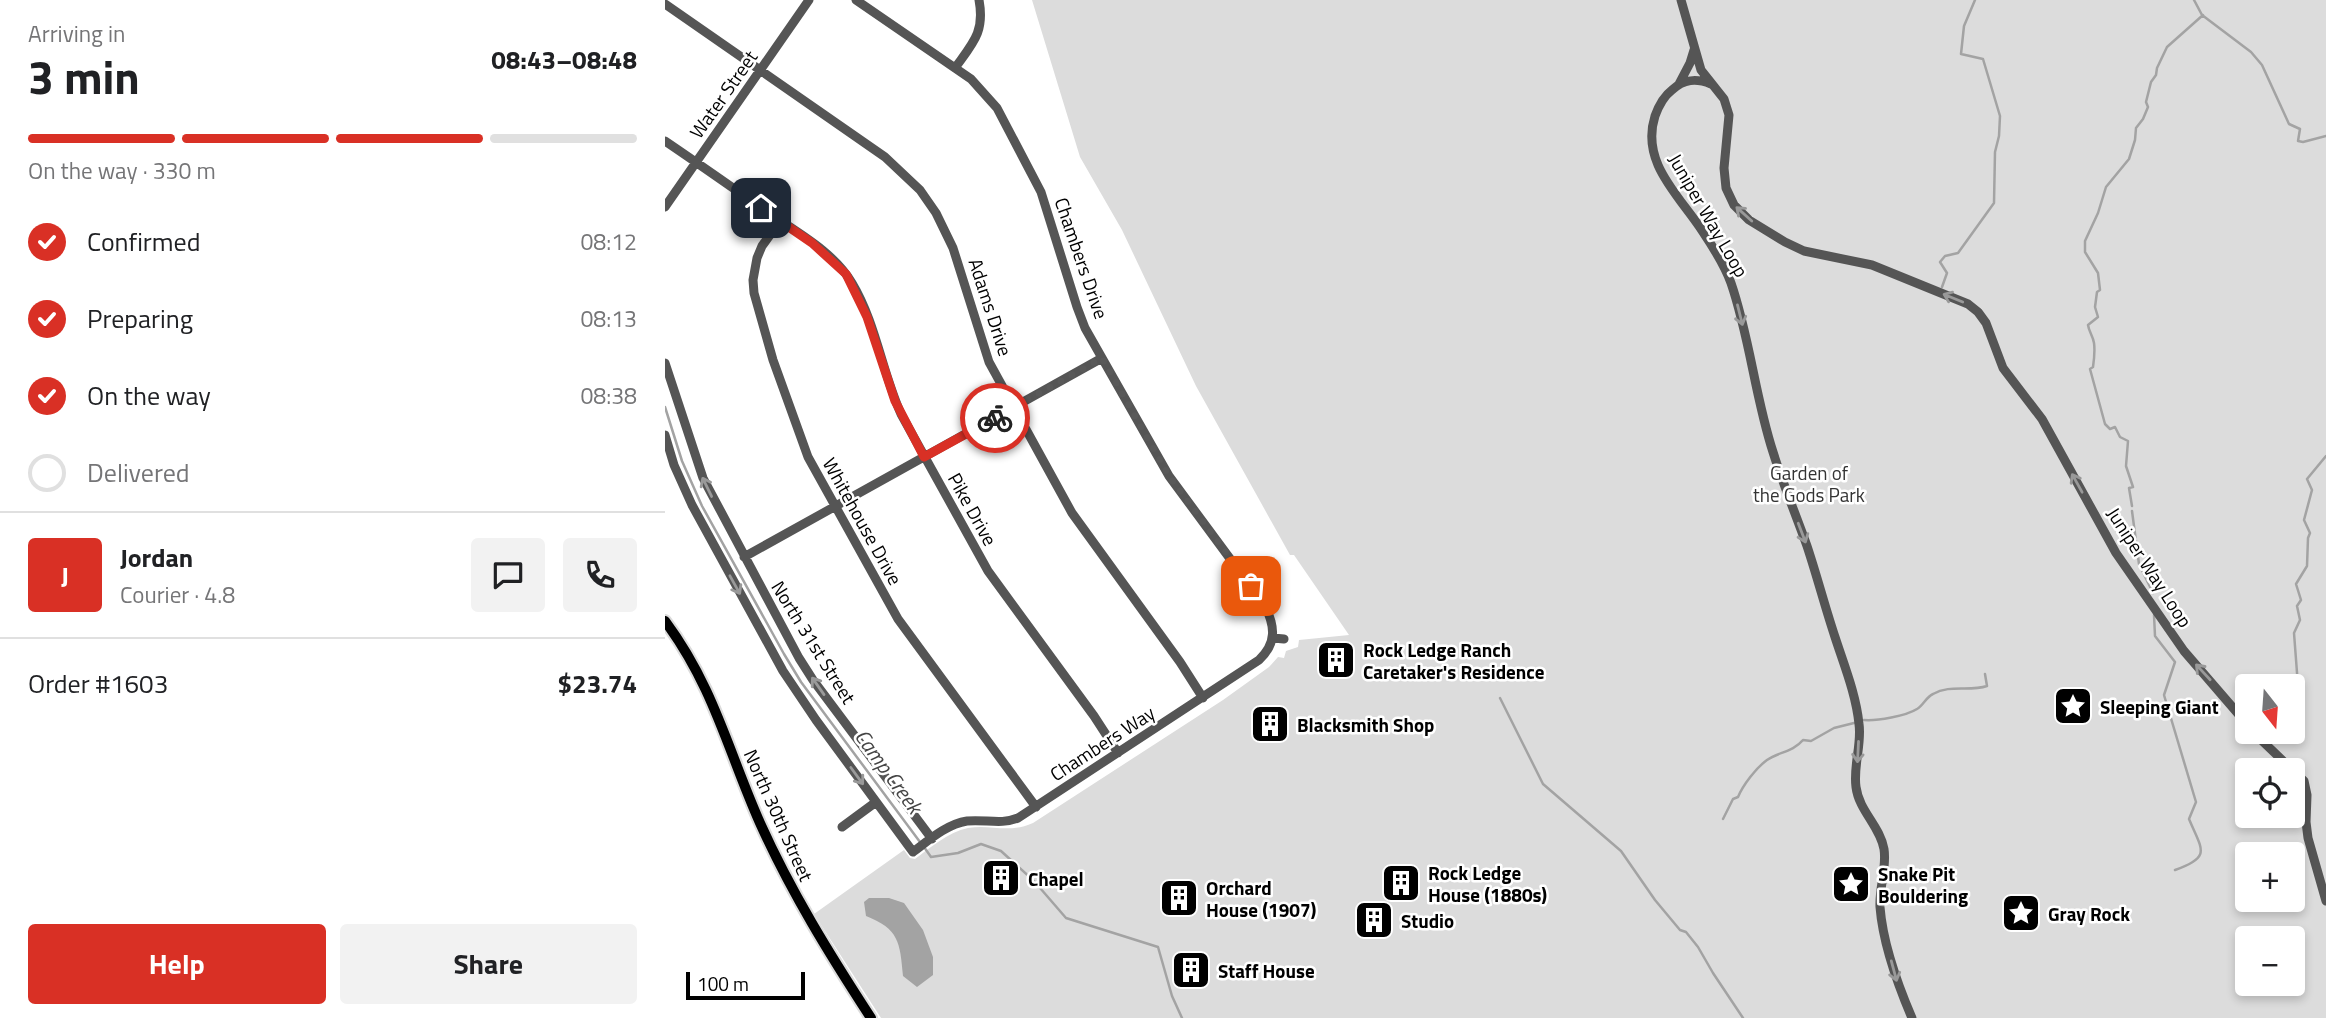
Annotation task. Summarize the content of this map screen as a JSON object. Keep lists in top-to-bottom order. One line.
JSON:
{"streets":{"main road":["North 30th Street"],"street":["Water Street","Juniper Way Loop","Chambers Drive","Adams Drive","Pike Drive","Whitehouse Drive","North 31st Street","Chambers Way"]},"crossings":[["Water Street","Adams Drive"],["Water Street","Pike Drive"],["Chambers Drive","Chambers Way"],["Adams Drive","Chambers Way"],["Pike Drive","Whitehouse Drive"],["Pike Drive","Chambers Way"],["Whitehouse Drive","Chambers Way"],["North 31st Street","Chambers Way"]],"water":["Camp Creek"],"parks":["Garden of the Gods Park"],"places":{"building":["Rock Ledge Ranch Caretaker's Residence","Blacksmith Shop","Chapel","Rock Ledge House (1880s)","Orchard House (1907)","Studio","Staff House"],"place":["Sleeping Giant","Snake Pit Bouldering","Gray Rock"]},"scale_bar":"100 m","north":"bottom","page":{"heading":["3 min","Arriving in","08:43–08:48"],"panel":["Jordan","Courier · 4.8","Order #1603","$23.74"],"bar":"On the way · 330 m","list":[["Confirmed","08:12"],["Preparing","08:13"],["On the way","08:38"],"Delivered"],"round":"J","map_buttons":["+","−"],"buttons":["Help","Share"],"scale":"100 m"}}
